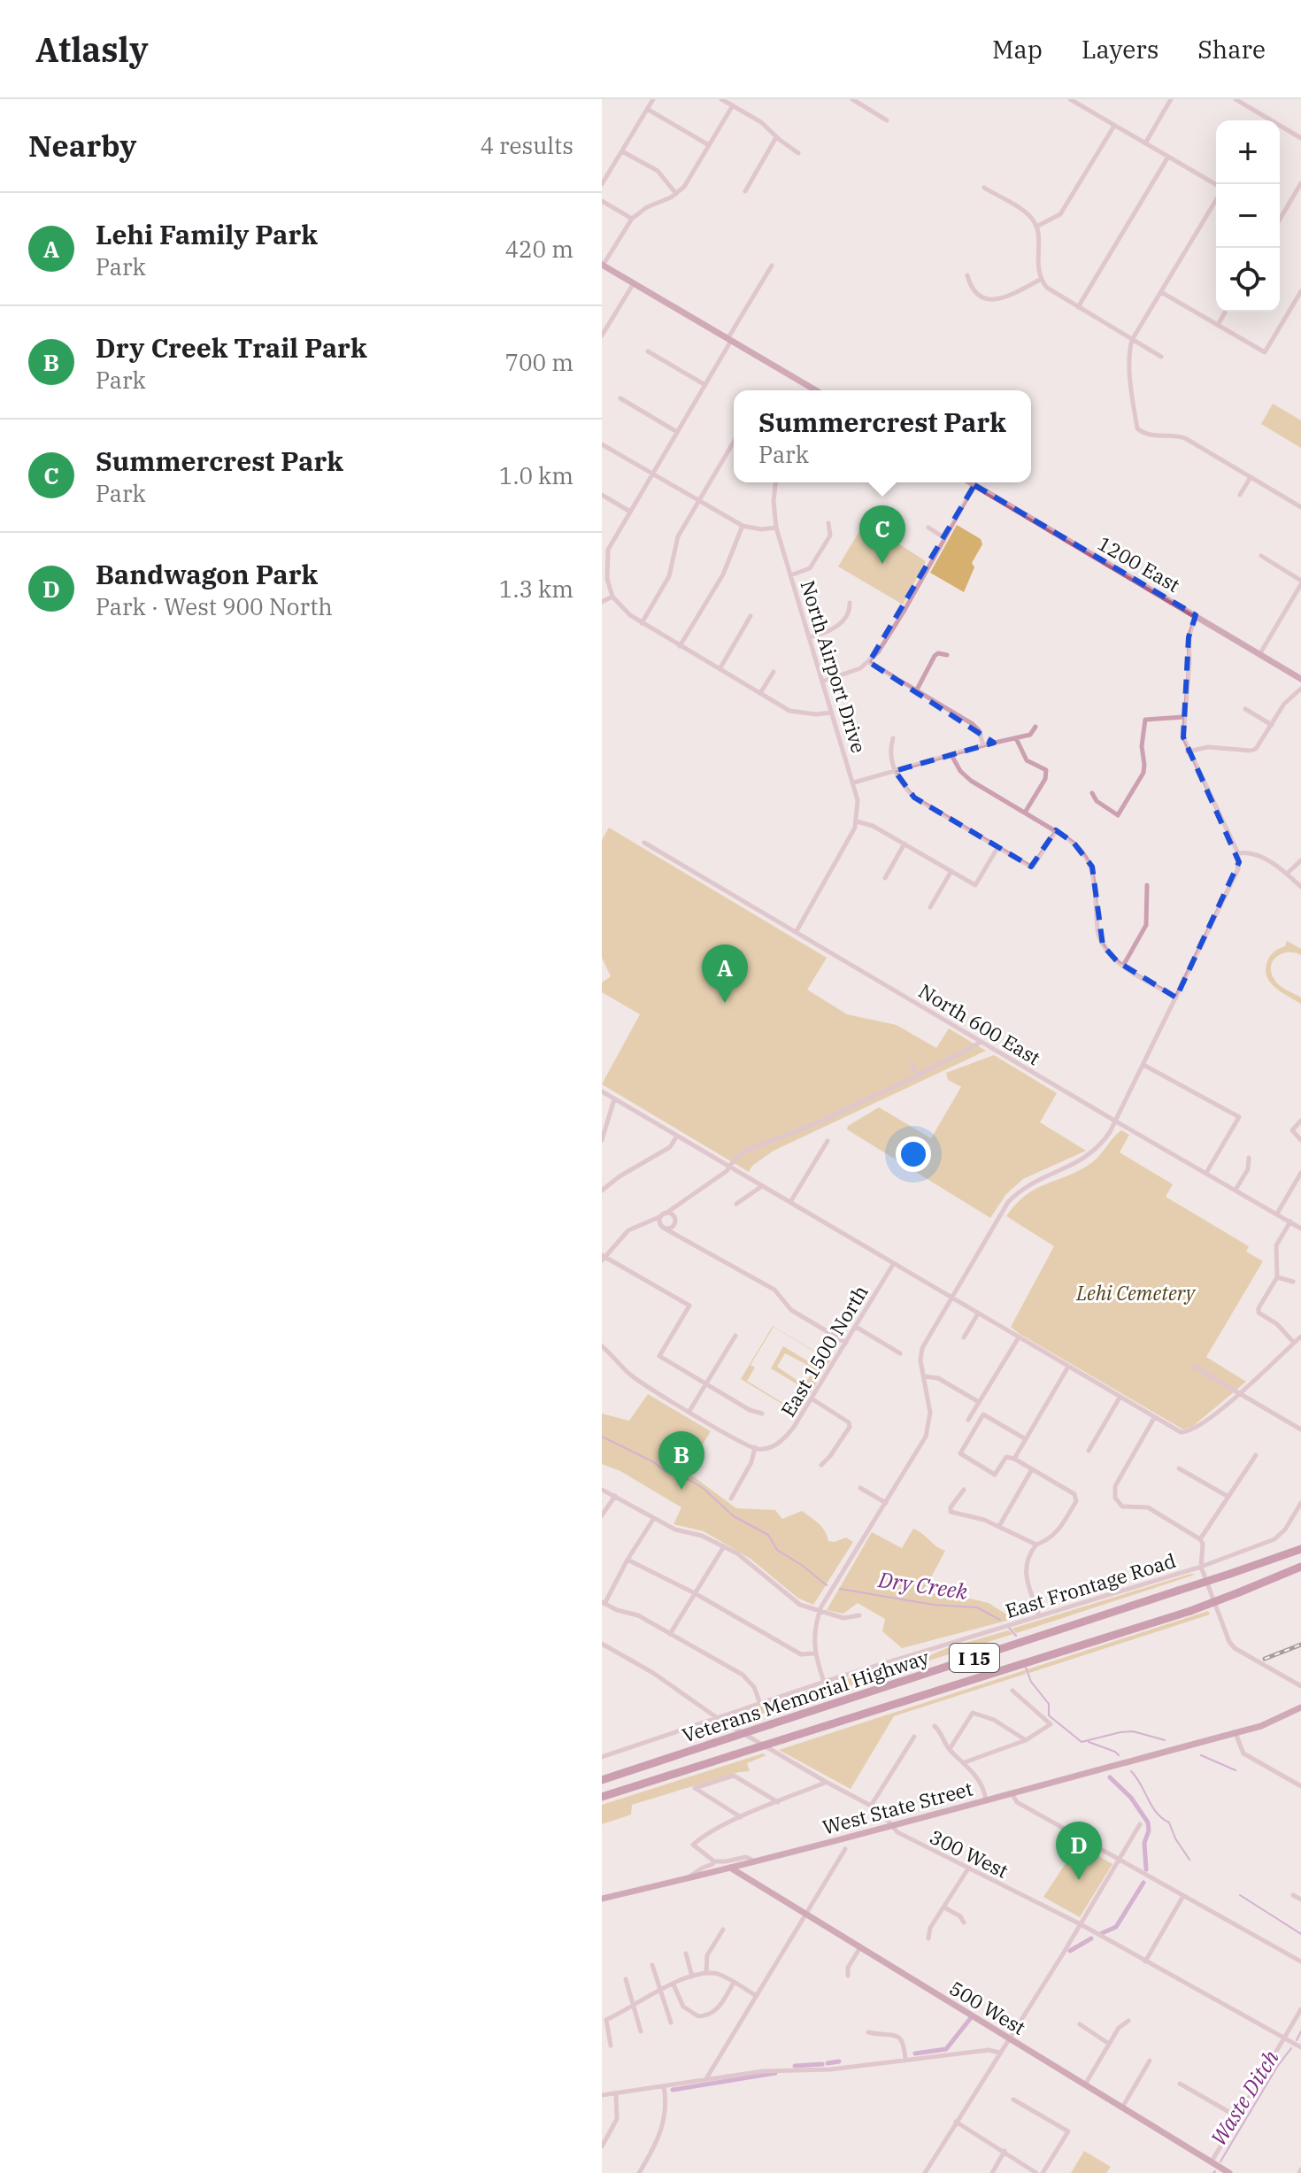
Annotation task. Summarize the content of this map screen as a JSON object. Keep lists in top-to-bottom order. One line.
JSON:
{"streets":{"highway":["I 15","Veterans Memorial Highway"],"main road":["1200 East","West State Street","500 West"],"street":["North Airport Drive","North 600 East","East 1500 North","East Frontage Road","300 West"]},"crossings":[["East Frontage Road","300 West"],["West State Street","300 West"],["West State Street","500 West"]],"water":["Dry Creek","Waste Ditch"],"parks":["Lehi Cemetery"],"page":{"header":"Atlasly","nav":["Map","Layers","Share"],"heading":["Nearby","4 results"],"map_buttons":["+","−"],"list":[{"mark":"A","name":"Lehi Family Park","note":"Park","value":"420 m"},{"mark":"B","name":"Dry Creek Trail Park","note":"Park","value":"700 m"},{"mark":"C","name":"Summercrest Park","note":"Park","value":"1.0 km"},{"mark":"D","name":"Bandwagon Park","note":"Park · West 900 North","value":"1.3 km"}],"popup":["Summercrest Park","Park"],"pins":["C","A","B","D"]}}
